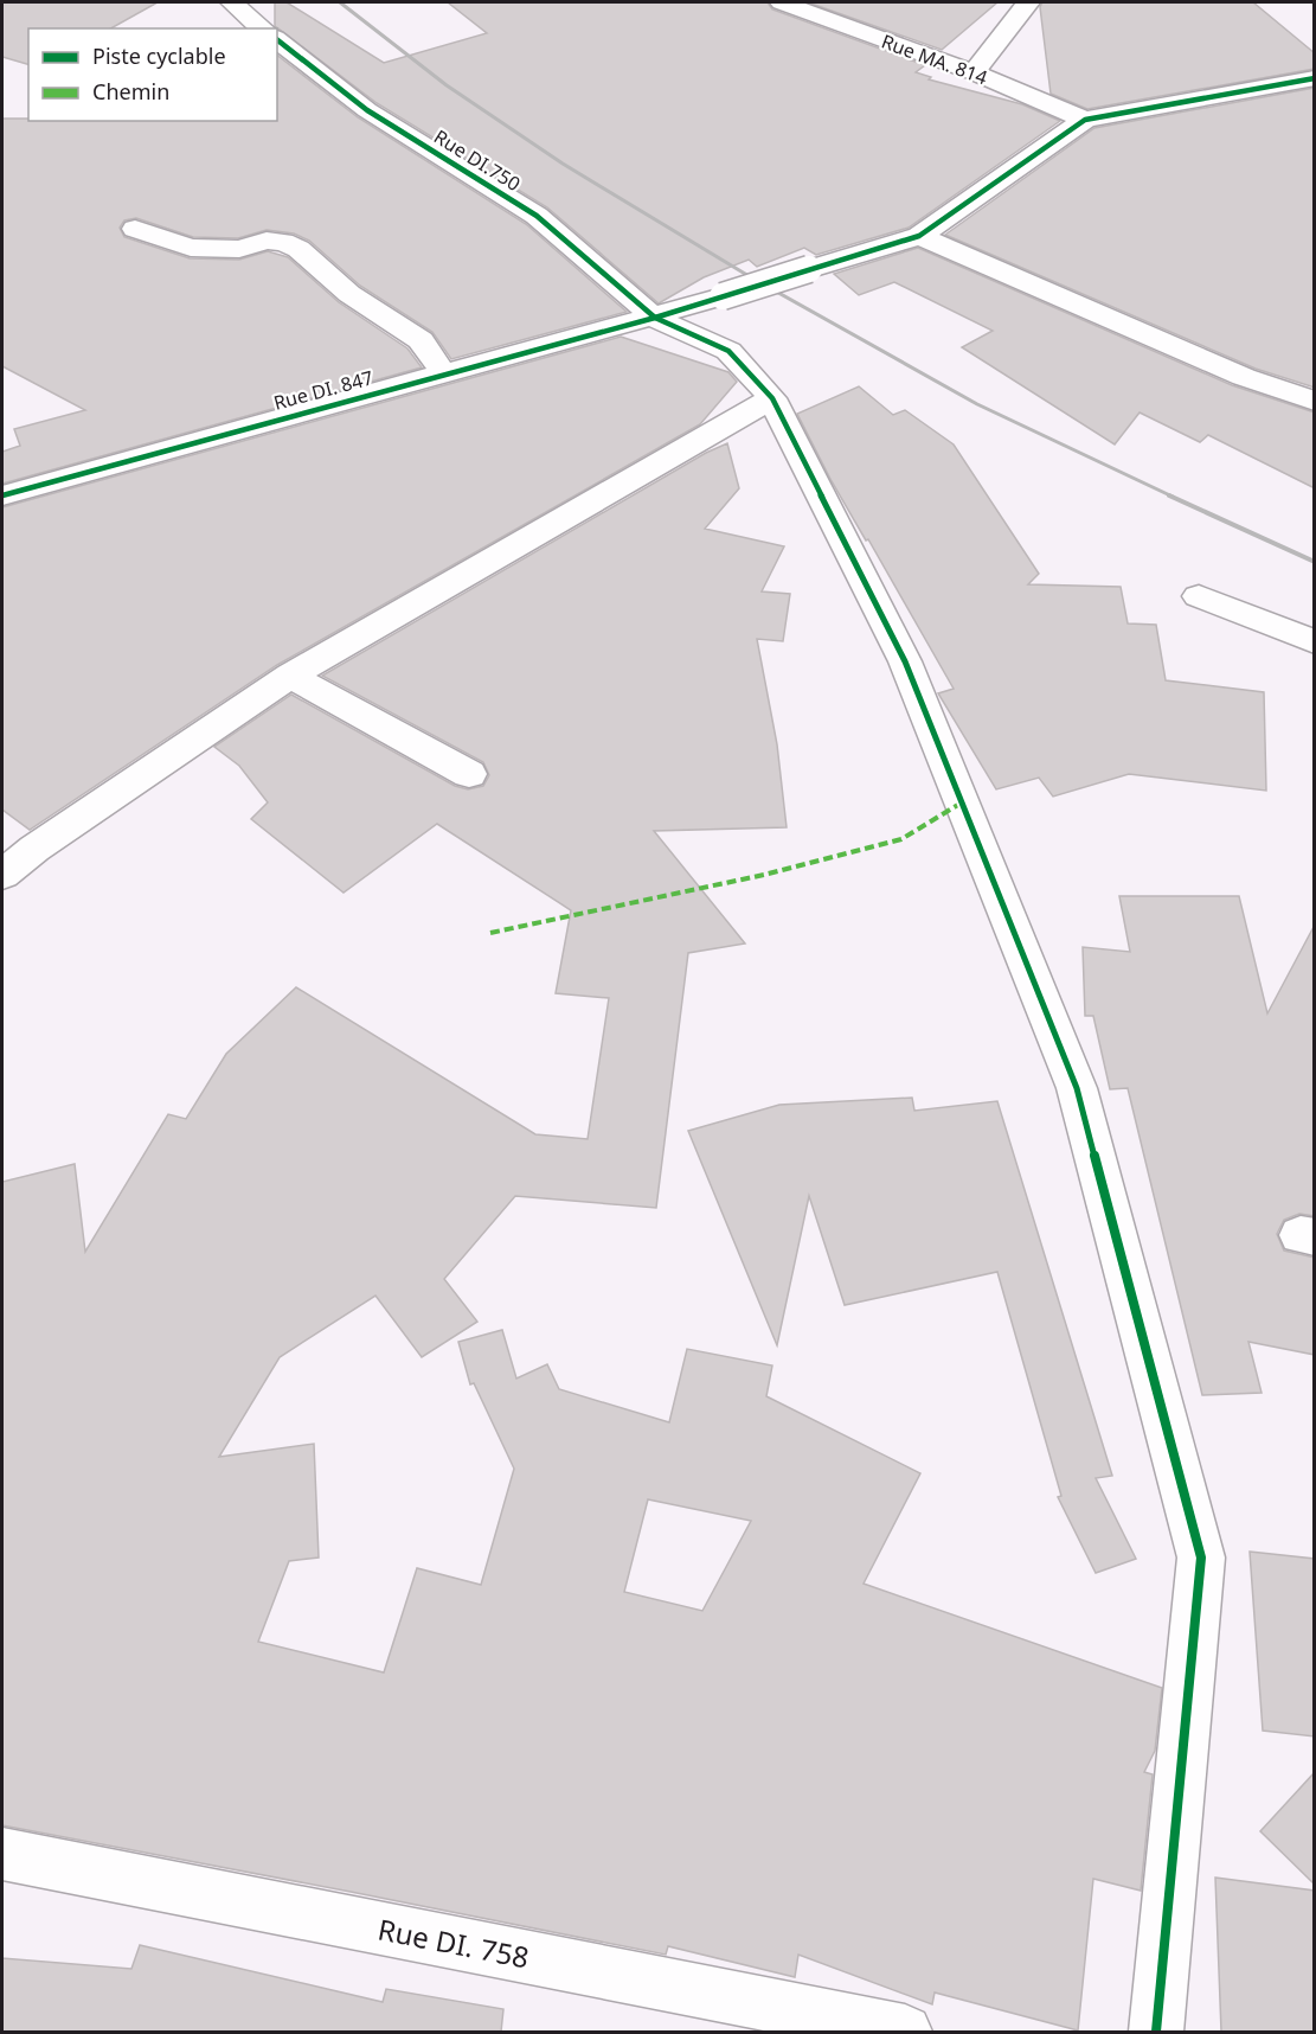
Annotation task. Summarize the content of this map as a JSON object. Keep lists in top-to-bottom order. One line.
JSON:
{"streets":{"street":["Rue MA. 814","Rue DI.750","Rue DI. 847","Rue DI. 758"]},"crossings":[["Rue MA. 814","Rue DI. 847"],["Rue DI.750","Rue DI. 847"]],"legend":["Piste cyclable","Chemin"]}
